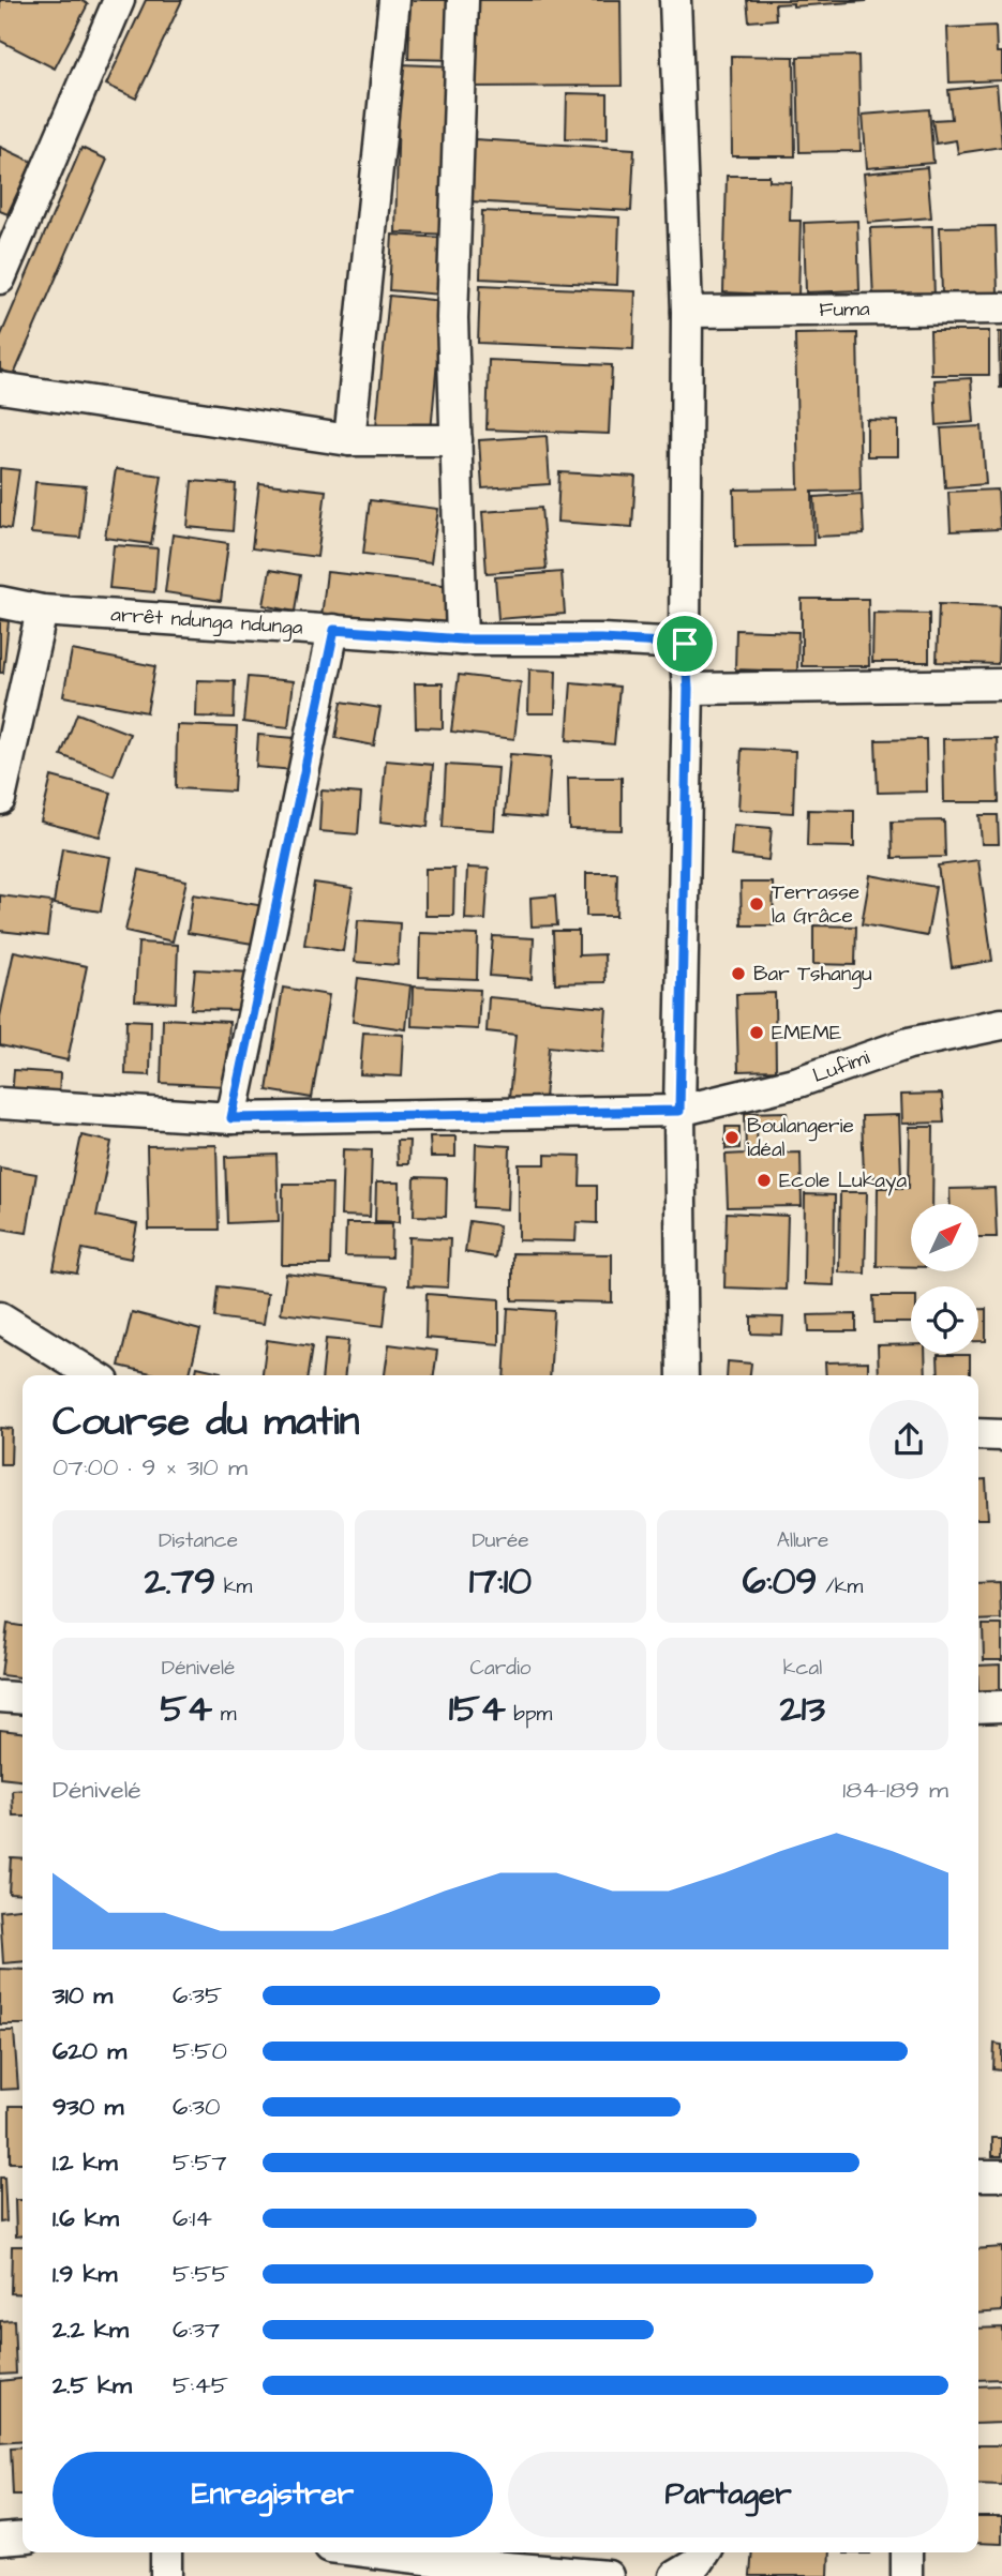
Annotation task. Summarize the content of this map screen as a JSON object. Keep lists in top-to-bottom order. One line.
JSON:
{"streets":{"street":["Fuma","arrêt ndunga ndunga","Lufimi"]},"places":["Terrasse la Grâce","Bar Tshangu","EMEME","Boulangerie idéal","Ecole Lukaya"],"north":"top right","page":{"heading":["Course du matin","07:00 · 9 × 310 m"],"stats":[["Distance","2.79 km"],["Durée","17:10"],["Allure","6:09 /km"],["Dénivelé","54 m"],["Cardio","154 bpm"],["kcal","213"]],"chart":["Dénivelé","184–189 m"],"list":[{"name":"310 m","note":"6:35"},{"name":"620 m","note":"5:50"},{"name":"930 m","note":"6:30"},{"name":"1.2 km","note":"5:57"},{"name":"1.6 km","note":"6:14"},{"name":"1.9 km","note":"5:55"},{"name":"2.2 km","note":"6:37"},{"name":"2.5 km","note":"5:45"}],"buttons":["Enregistrer","Partager"]}}
